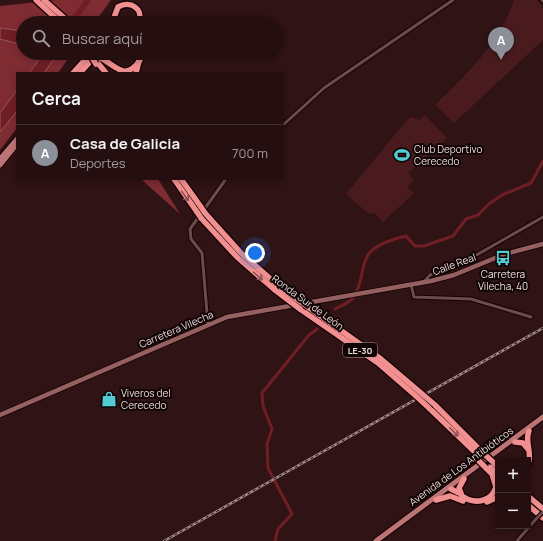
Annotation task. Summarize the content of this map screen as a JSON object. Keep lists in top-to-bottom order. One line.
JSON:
{"streets":{"highway":["Ronda Sur de León","LE-30"],"main road":["Avenida de Los Antibióticos"],"street":["Calle Real","Carretera Vilecha"]},"crossings":[["Calle Real","Carretera Vilecha"]],"places":{"sports":["Club Deportivo Cerecedo"],"bus stop":["Carretera Vilecha, 40"],"shop":["Viveros del Cerecedo"]},"page":{"search":"Buscar aquí","pins":"A","heading":"Cerca","list":[{"mark":"A","name":"Casa de Galicia","note":"Deportes","value":"700 m"}],"map_buttons":["+","−"]}}
